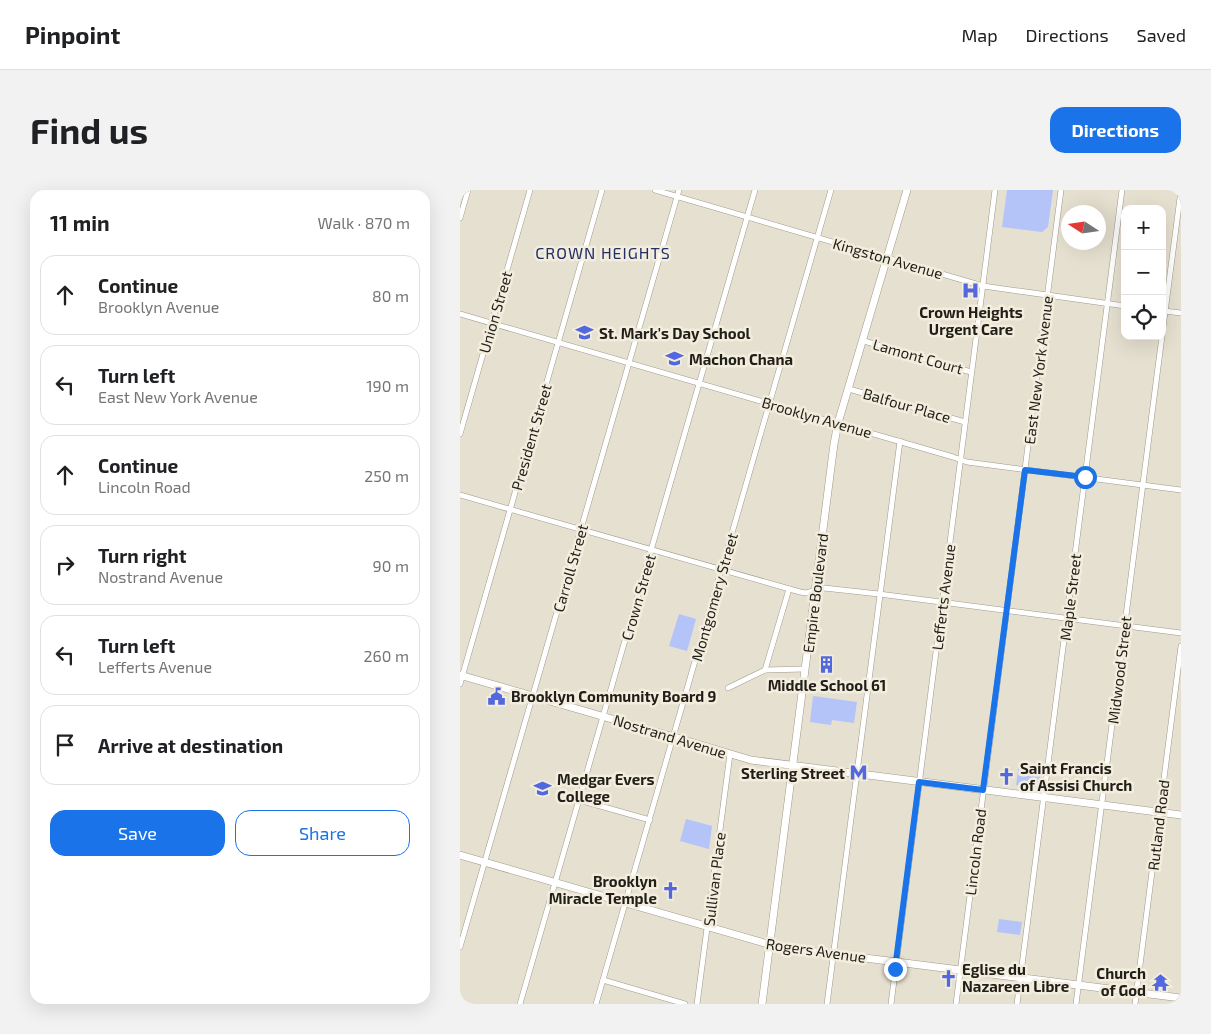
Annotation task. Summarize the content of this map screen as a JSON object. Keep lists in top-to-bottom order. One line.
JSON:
{"streets":{"main road":["Empire Boulevard","Nostrand Avenue","Rogers Avenue"],"street":["Kingston Avenue","Union Street","Lamont Court","East New York Avenue","Balfour Place","Brooklyn Avenue","President Street","Carroll Street","Crown Street","Montgomery Street","Lefferts Avenue","Maple Street","Midwood Street","Rutland Road","Lincoln Road","Sullivan Place"]},"crossings":[["Kingston Avenue","East New York Avenue"],["Kingston Avenue","Carroll Street"],["Kingston Avenue","Empire Boulevard"],["Kingston Avenue","Crown Street"],["Kingston Avenue","Montgomery Street"],["Kingston Avenue","Lefferts Avenue"],["Kingston Avenue","Maple Street"],["Union Street","Brooklyn Avenue"],["Lamont Court","Empire Boulevard"],["Lamont Court","Lefferts Avenue"],["East New York Avenue","Brooklyn Avenue"],["East New York Avenue","Lincoln Road"],["Balfour Place","Empire Boulevard"],["Balfour Place","Lefferts Avenue"],["Brooklyn Avenue","President Street"],["Brooklyn Avenue","Carroll Street"],["Brooklyn Avenue","Empire Boulevard"],["Brooklyn Avenue","Crown Street"],["Brooklyn Avenue","Montgomery Street"],["Brooklyn Avenue","Lefferts Avenue"],["Brooklyn Avenue","Maple Street"],["Brooklyn Avenue","Midwood Street"],["President Street","Nostrand Avenue"],["Carroll Street","Nostrand Avenue"],["Carroll Street","Rogers Avenue"],["Empire Boulevard","Nostrand Avenue"],["Empire Boulevard","Rogers Avenue"],["Crown Street","Nostrand Avenue"],["Crown Street","Rogers Avenue"],["Montgomery Street","Nostrand Avenue"],["Montgomery Street","Rogers Avenue"],["Lefferts Avenue","Nostrand Avenue"],["Lefferts Avenue","Rogers Avenue"],["Maple Street","Nostrand Avenue"],["Maple Street","Rogers Avenue"],["Midwood Street","Nostrand Avenue"],["Midwood Street","Rogers Avenue"],["Nostrand Avenue","Rutland Road"],["Nostrand Avenue","Lincoln Road"],["Nostrand Avenue","Sullivan Place"],["Rutland Road","Rogers Avenue"],["Lincoln Road","Rogers Avenue"],["Sullivan Place","Rogers Avenue"]],"districts":["CROWN HEIGHTS"],"places":{"hospital":["Crown Heights Urgent Care"],"school or university":["St. Mark's Day School","Machon Chana","Medgar Evers College"],"building":["Middle School 61"],"public building":["Brooklyn Community Board 9"],"metro station":["Sterling Street"],"church":["Saint Francis of Assisi Church","Brooklyn Miracle Temple","Eglise du Nazareen Libre"],"temple":["Church of God"]},"north":"left","page":{"header":"Pinpoint","nav":["Map","Directions","Saved"],"buttons":["Directions",["Save","Share"]],"title":"Find us","heading":["11 min","Walk · 870 m"],"map_buttons":["+","−"],"list":[["Continue","Brooklyn Avenue","80 m"],["Turn left","East New York Avenue","190 m"],["Continue","Lincoln Road","250 m"],["Turn right","Nostrand Avenue","90 m"],["Turn left","Lefferts Avenue","260 m"],"Arrive at destination"]}}
